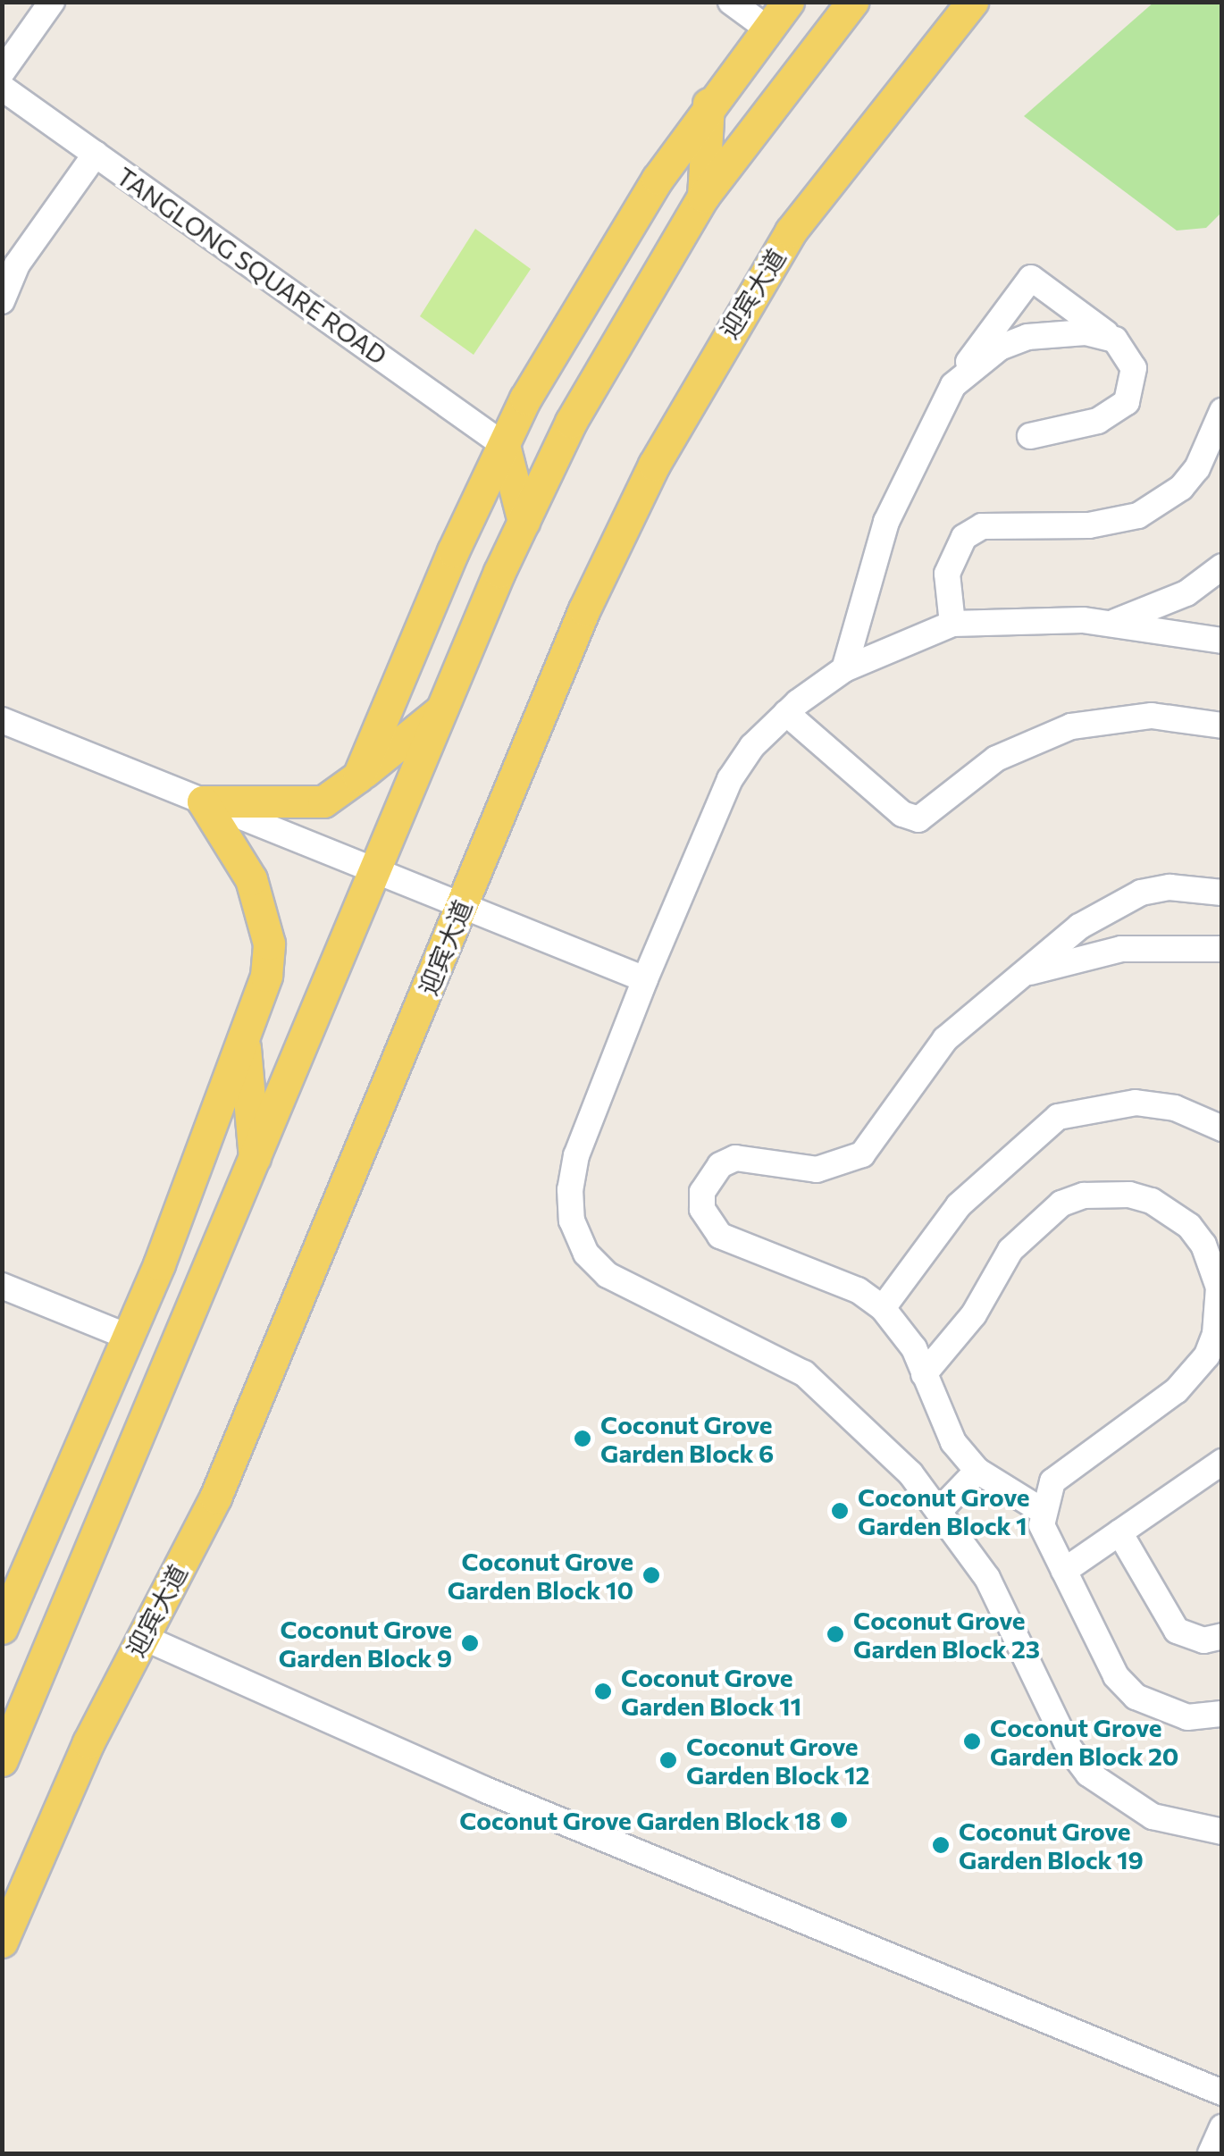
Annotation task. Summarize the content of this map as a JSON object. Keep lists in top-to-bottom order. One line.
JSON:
{"streets":{"main road":["迎宾大道"],"street":["TANGLONG SQUARE ROAD"]},"places":["Coconut Grove Garden Block 6","Coconut Grove Garden Block 1","Coconut Grove Garden Block 10","Coconut Grove Garden Block 23","Coconut Grove Garden Block 9","Coconut Grove Garden Block 11","Coconut Grove Garden Block 20","Coconut Grove Garden Block 12","Coconut Grove Garden Block 18","Coconut Grove Garden Block 19"]}
